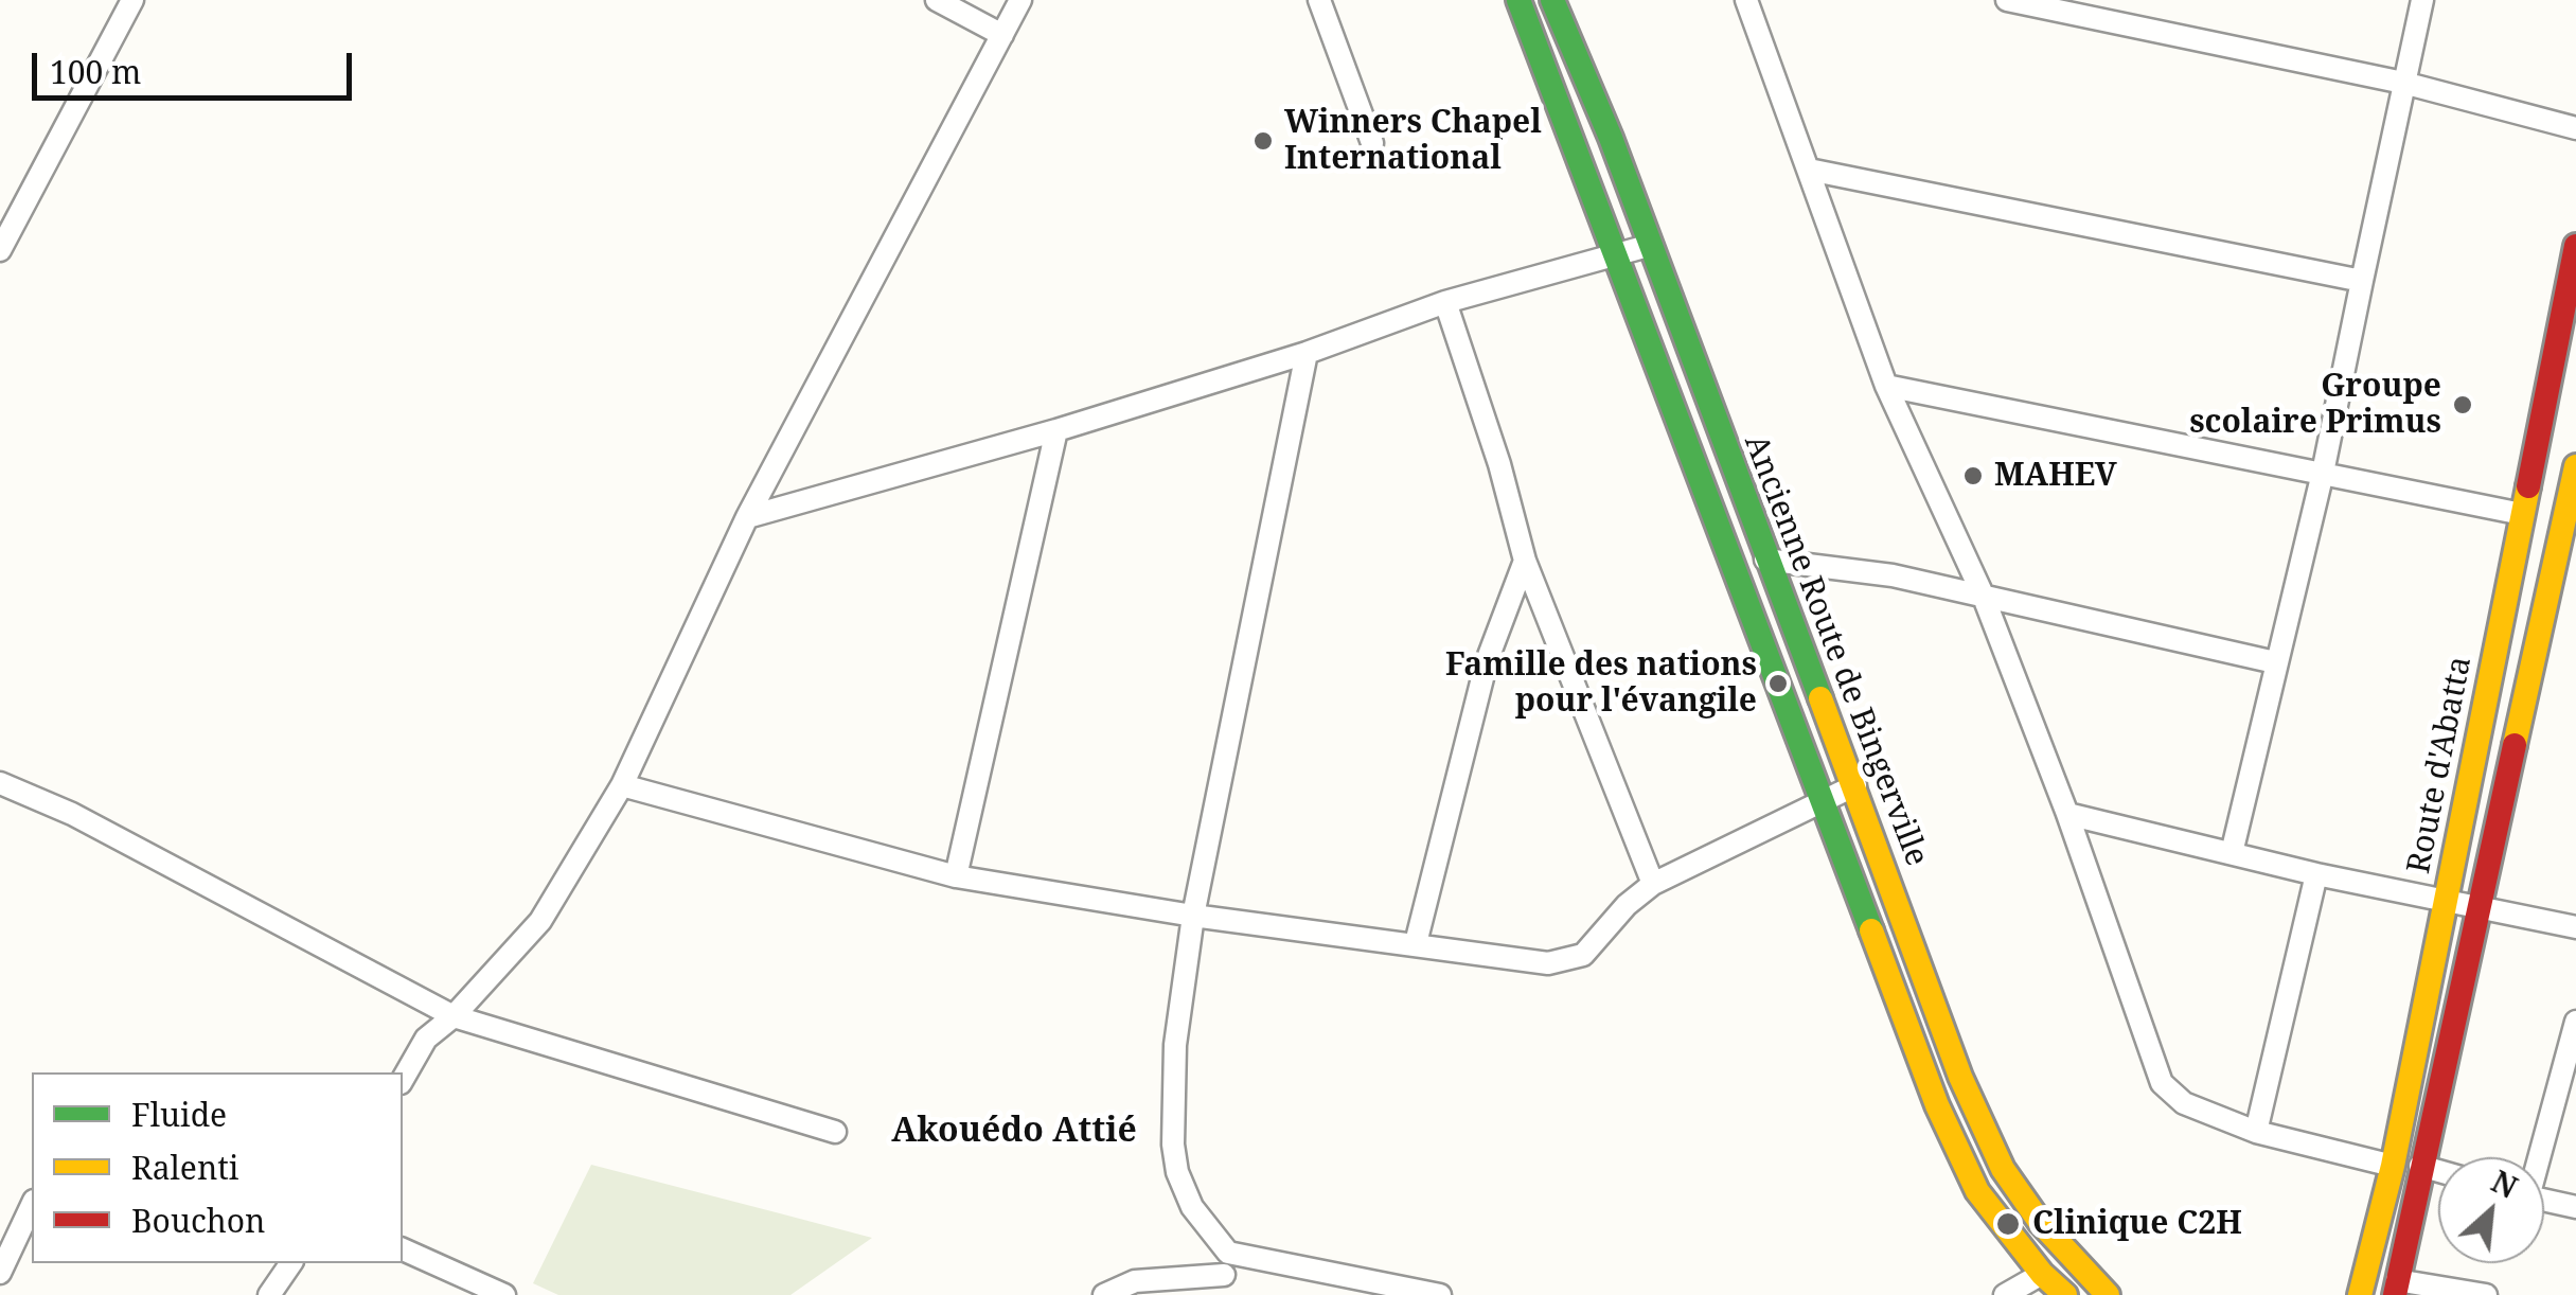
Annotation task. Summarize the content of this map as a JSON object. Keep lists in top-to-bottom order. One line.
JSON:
{"streets":{"street":["Ancienne Route de Bingerville","Route d'Abatta"]},"districts":["Akouédo Attié"],"places":["Winners Chapel International","Groupe scolaire Primus","MAHEV","Famille des nations pour l'évangile","Clinique C2H"],"legend":["Fluide","Ralenti","Bouchon"],"scale_bar":"100 m","north":"top right"}
